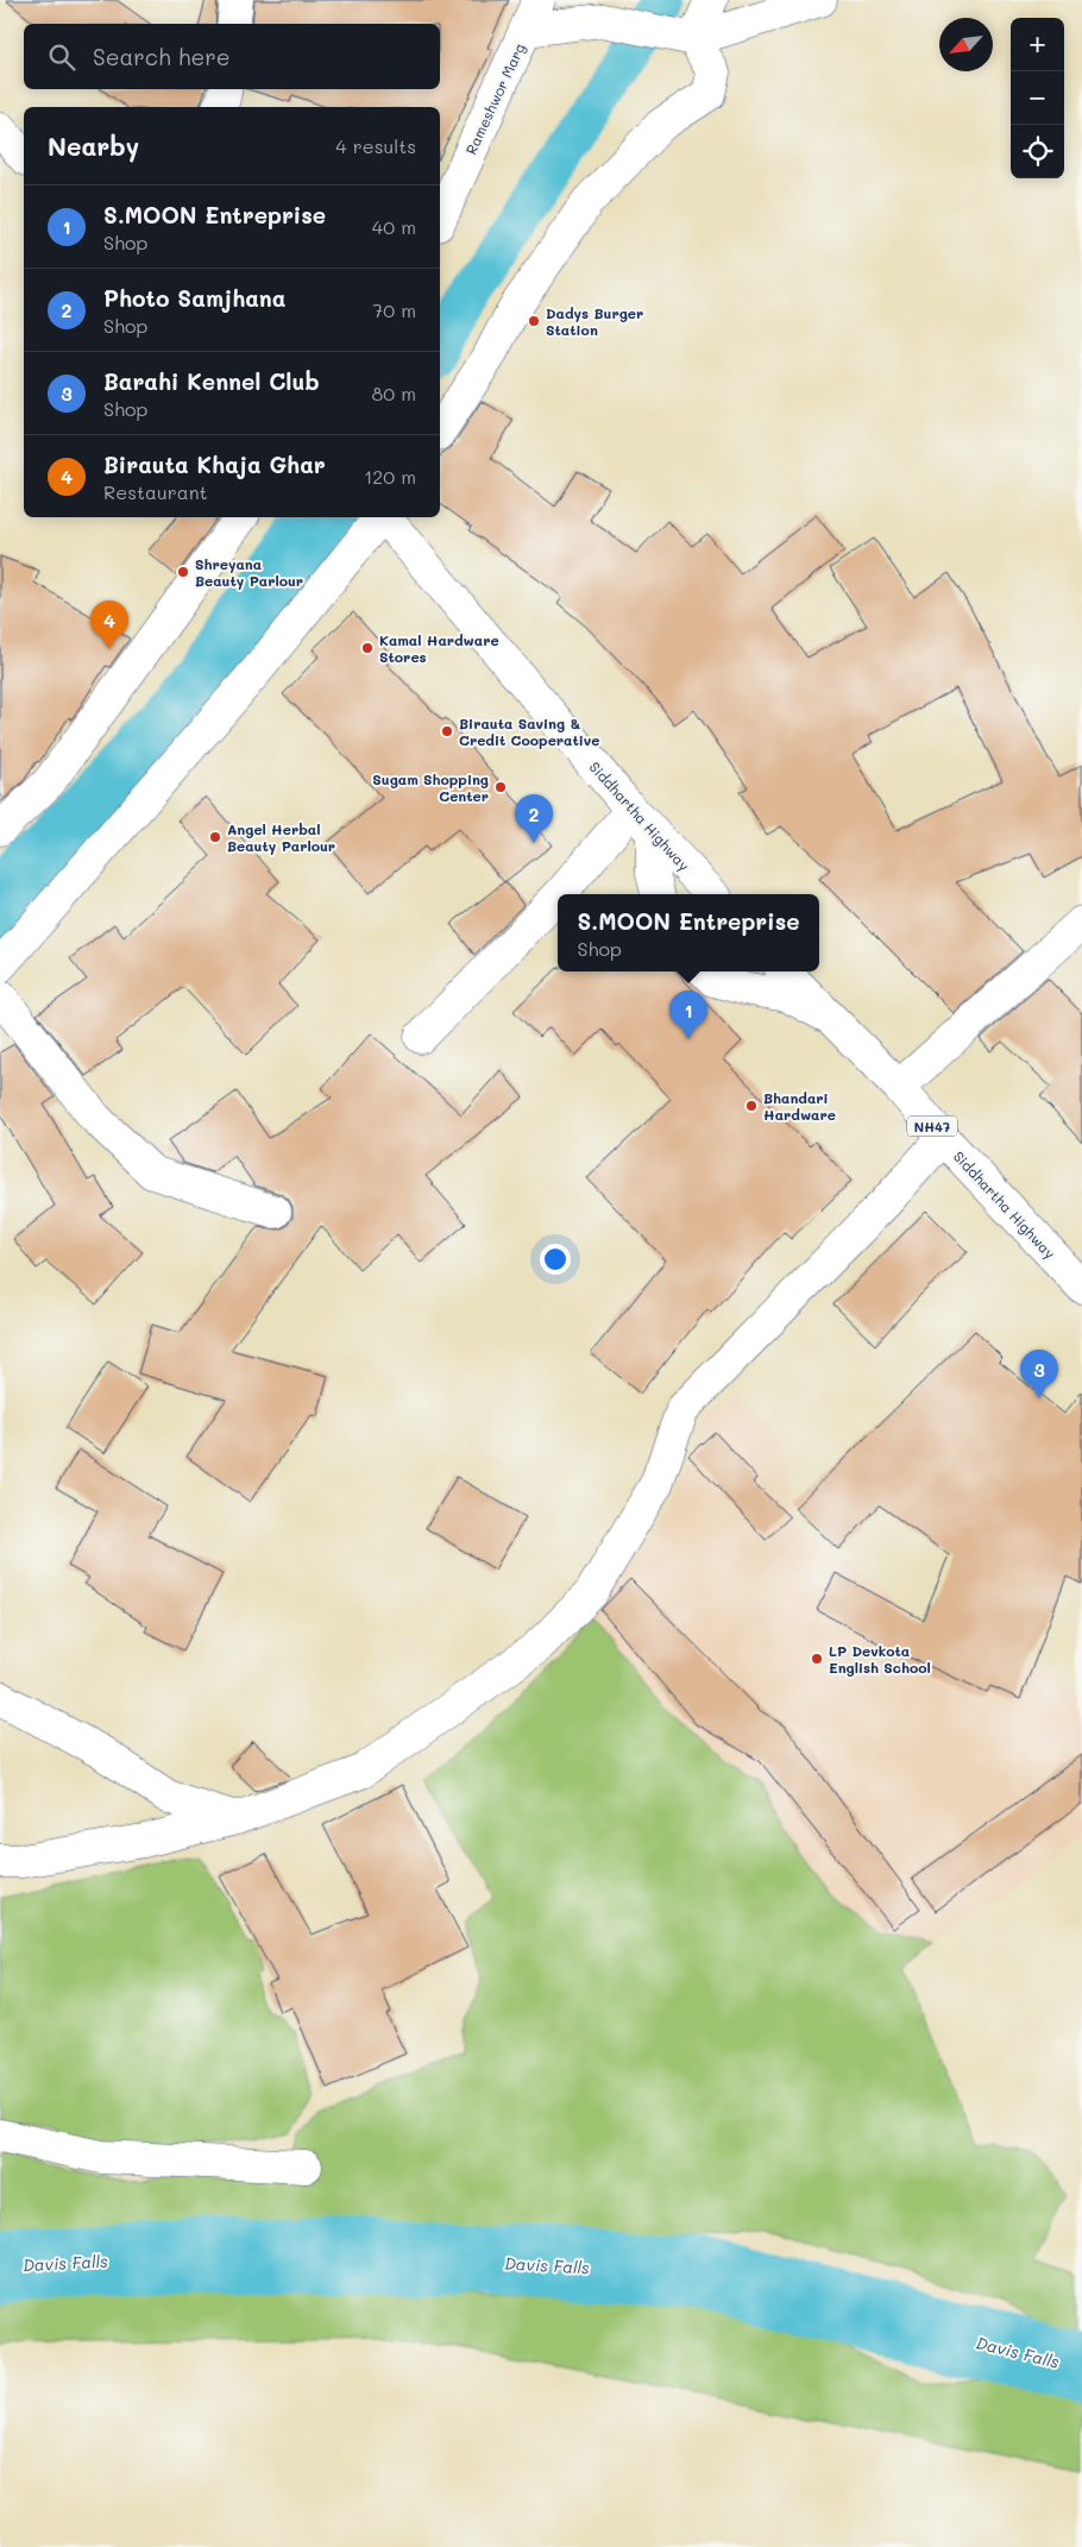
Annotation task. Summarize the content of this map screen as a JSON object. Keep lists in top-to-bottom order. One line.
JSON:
{"streets":{"main road":["Rameshwor Marg","Siddhartha Highway","NH47"]},"water":["Davis Falls"],"places":["Dadys Burger Station","Shreyana Beauty Parlour","Kamal Hardware Stores","Birauta Saving & Credit Cooperative","Sugam Shopping Center","Angel Herbal Beauty Parlour","Bhandari Hardware","LP Devkota English School"],"north":"bottom left","page":{"map_buttons":["+","−"],"search":"Search here","heading":["Nearby","4 results"],"list":[{"mark":"1","name":"S.MOON Entreprise","note":"Shop","value":"40 m"},{"mark":"2","name":"Photo Samjhana","note":"Shop","value":"70 m"},{"mark":"3","name":"Barahi Kennel Club","note":"Shop","value":"80 m"},{"mark":"4","name":"Birauta Khaja Ghar","note":"Restaurant","value":"120 m"}],"pins":["4","2","1","3"],"popup":["S.MOON Entreprise","Shop"]}}
